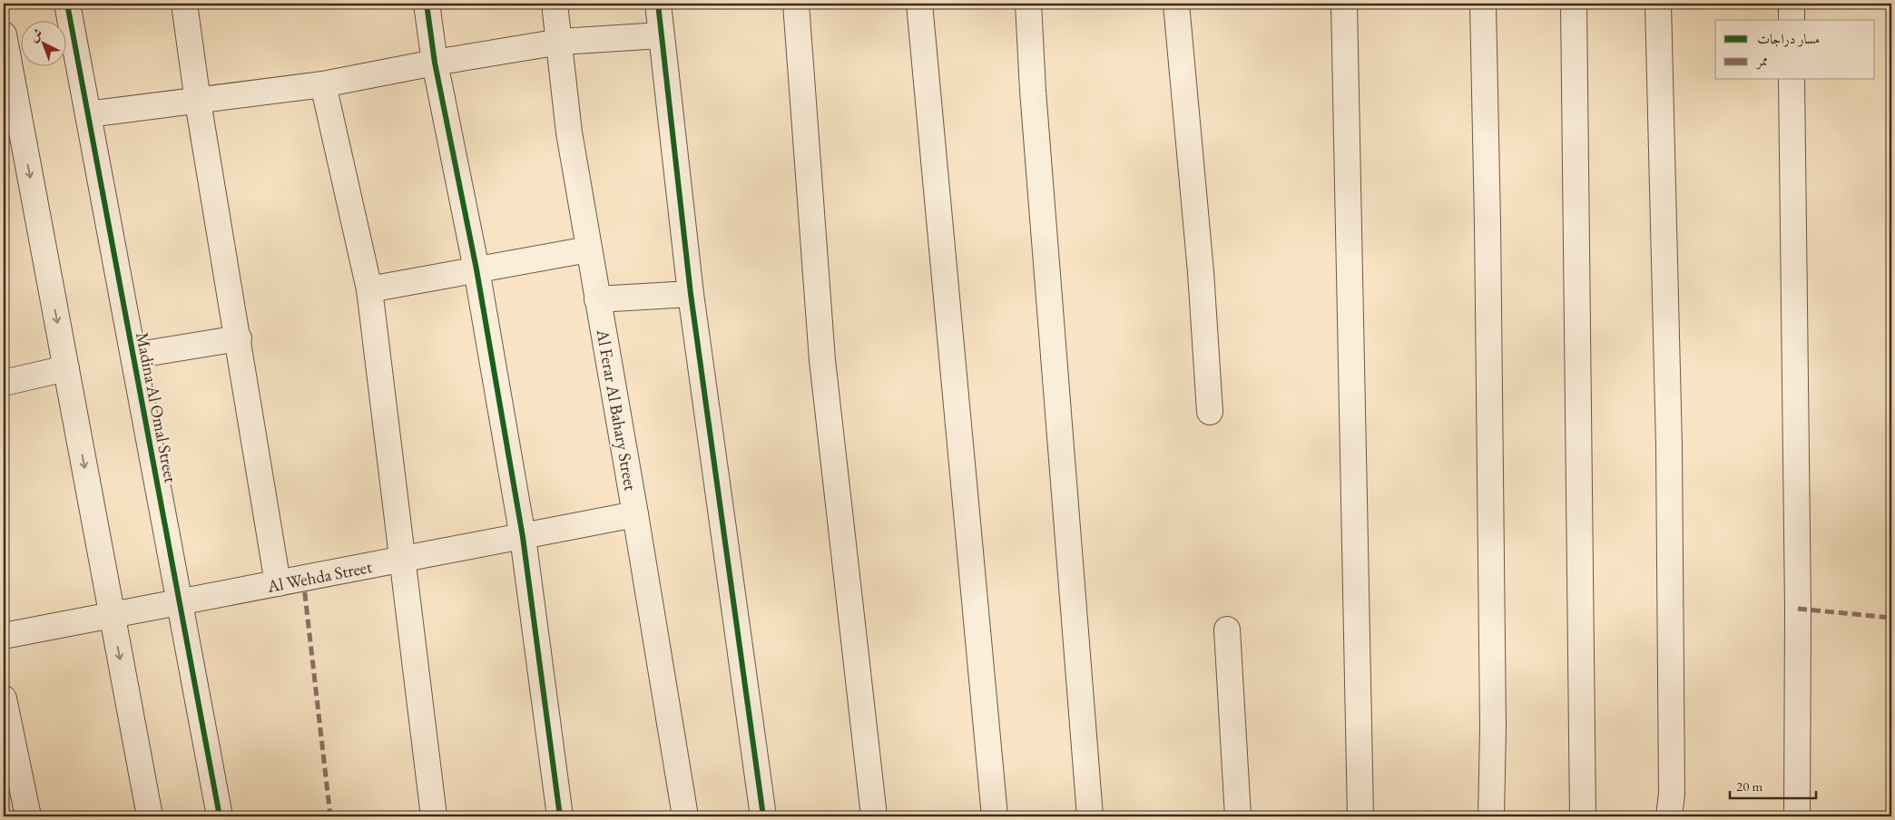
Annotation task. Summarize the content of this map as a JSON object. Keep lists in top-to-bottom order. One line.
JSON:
{"streets":{"street":["Madina Al Omal Street","Al Ferar Al Bahary Street","Al Wehda Street"]},"crossings":[["Madina Al Omal Street","Al Wehda Street"],["Al Ferar Al Bahary Street","Al Wehda Street"]],"legend":["مسار دراجات","ممر"],"scale_bar":"20 m","north":"top left"}
